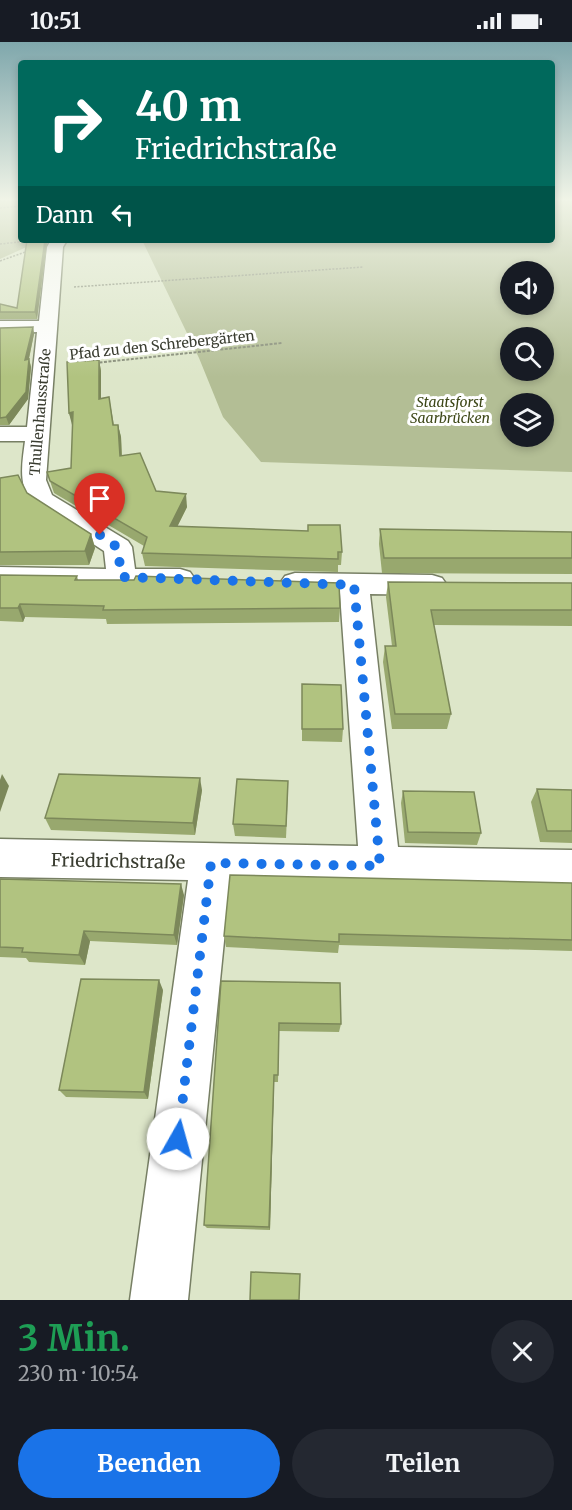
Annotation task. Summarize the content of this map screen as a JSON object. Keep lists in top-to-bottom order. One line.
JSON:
{"streets":{"street":["Thullenhausstraße","Friedrichstraße"],"path":["Pfad zu den Schrebergärten"]},"crossings":[["Pfad zu den Schrebergärten","Thullenhausstraße"]],"parks":["Staatsforst Saarbrücken"],"page":{"status":"10:51","turn":["40 m","Friedrichstraße"],"then":"Dann","heading":["3 Min.","230 m · 10:54"],"buttons":["Beenden","Teilen"]}}
